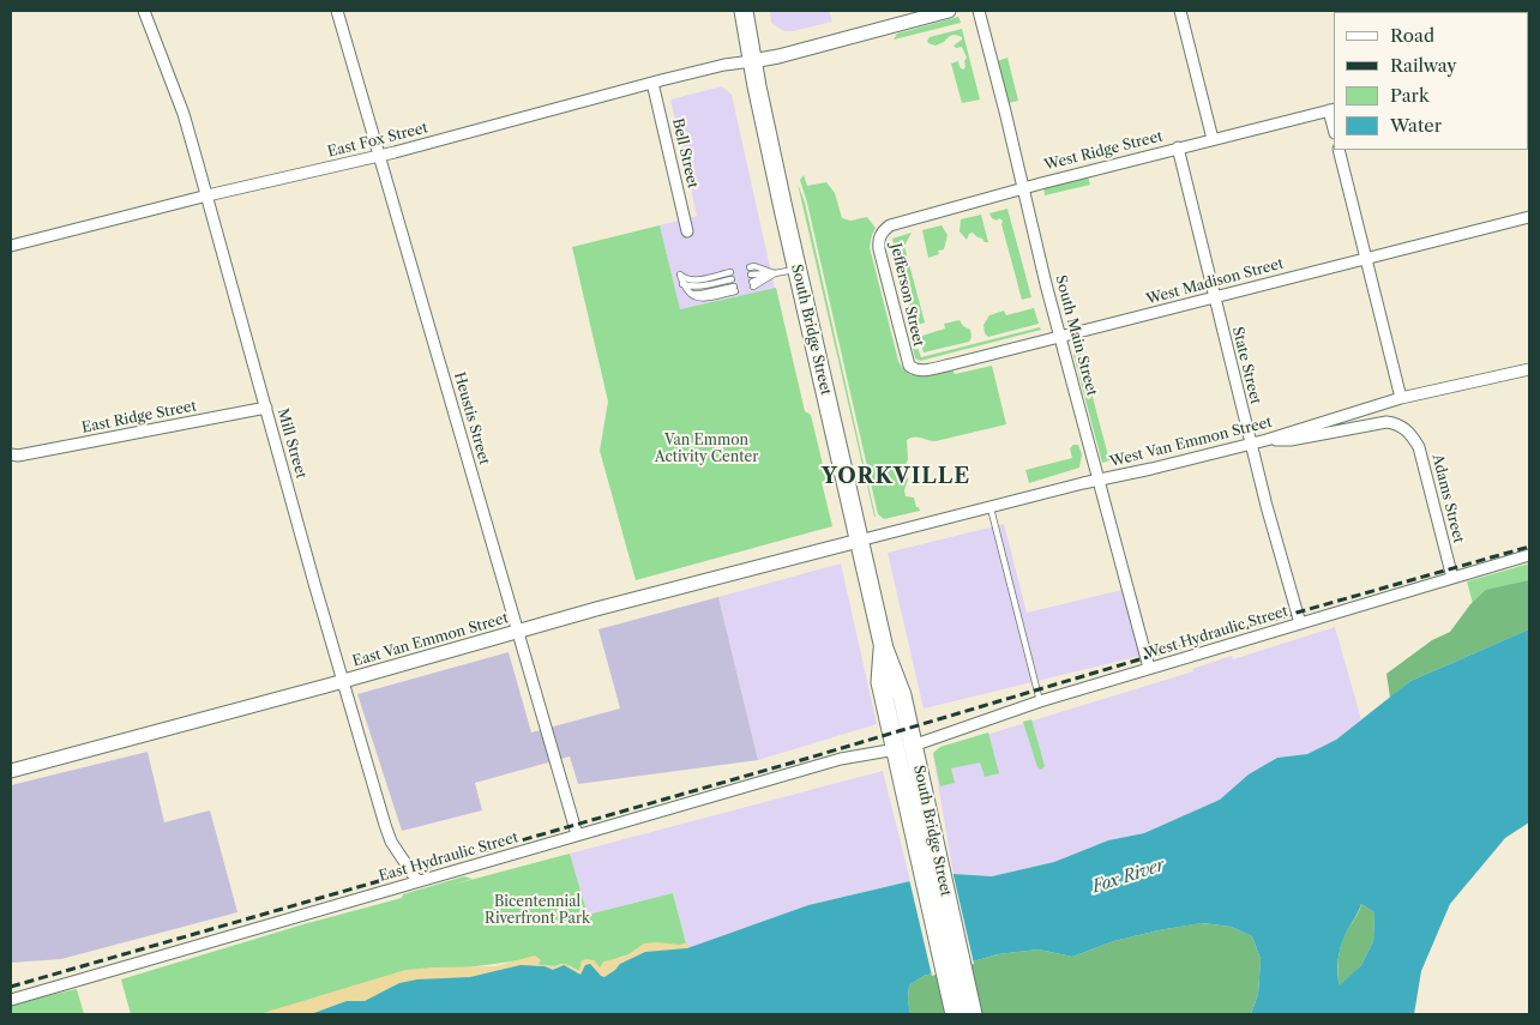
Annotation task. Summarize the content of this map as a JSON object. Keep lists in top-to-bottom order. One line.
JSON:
{"streets":{"highway":["South Bridge Street"],"street":["East Fox Street","West Ridge Street","Bell Street","West Madison Street","Jefferson Street","South Main Street","State Street","East Ridge Street","Heustis Street","West Van Emmon Street","Mill Street","Adams Street","West Hydraulic Street","East Van Emmon Street","East Hydraulic Street"]},"crossings":[["East Fox Street","Bell Street"],["East Fox Street","South Bridge Street"],["East Fox Street","Heustis Street"],["East Fox Street","Mill Street"],["West Ridge Street","Jefferson Street"],["West Ridge Street","South Main Street"],["West Ridge Street","State Street"],["West Madison Street","Jefferson Street"],["West Madison Street","South Main Street"],["West Madison Street","State Street"],["South Bridge Street","West Van Emmon Street"],["South Bridge Street","West Hydraulic Street"],["South Bridge Street","East Van Emmon Street"],["South Bridge Street","East Hydraulic Street"],["South Main Street","West Van Emmon Street"],["South Main Street","West Hydraulic Street"],["State Street","West Van Emmon Street"],["State Street","West Hydraulic Street"],["East Ridge Street","Mill Street"],["Heustis Street","East Van Emmon Street"],["Heustis Street","East Hydraulic Street"],["West Van Emmon Street","Adams Street"],["West Van Emmon Street","East Van Emmon Street"],["Mill Street","East Van Emmon Street"],["Mill Street","East Hydraulic Street"],["Adams Street","West Hydraulic Street"],["West Hydraulic Street","East Hydraulic Street"]],"districts":["YORKVILLE"],"water":["Fox River"],"parks":["Van Emmon Activity Center","Bicentennial Riverfront Park"],"legend":["Road","Railway","Park","Water"]}
